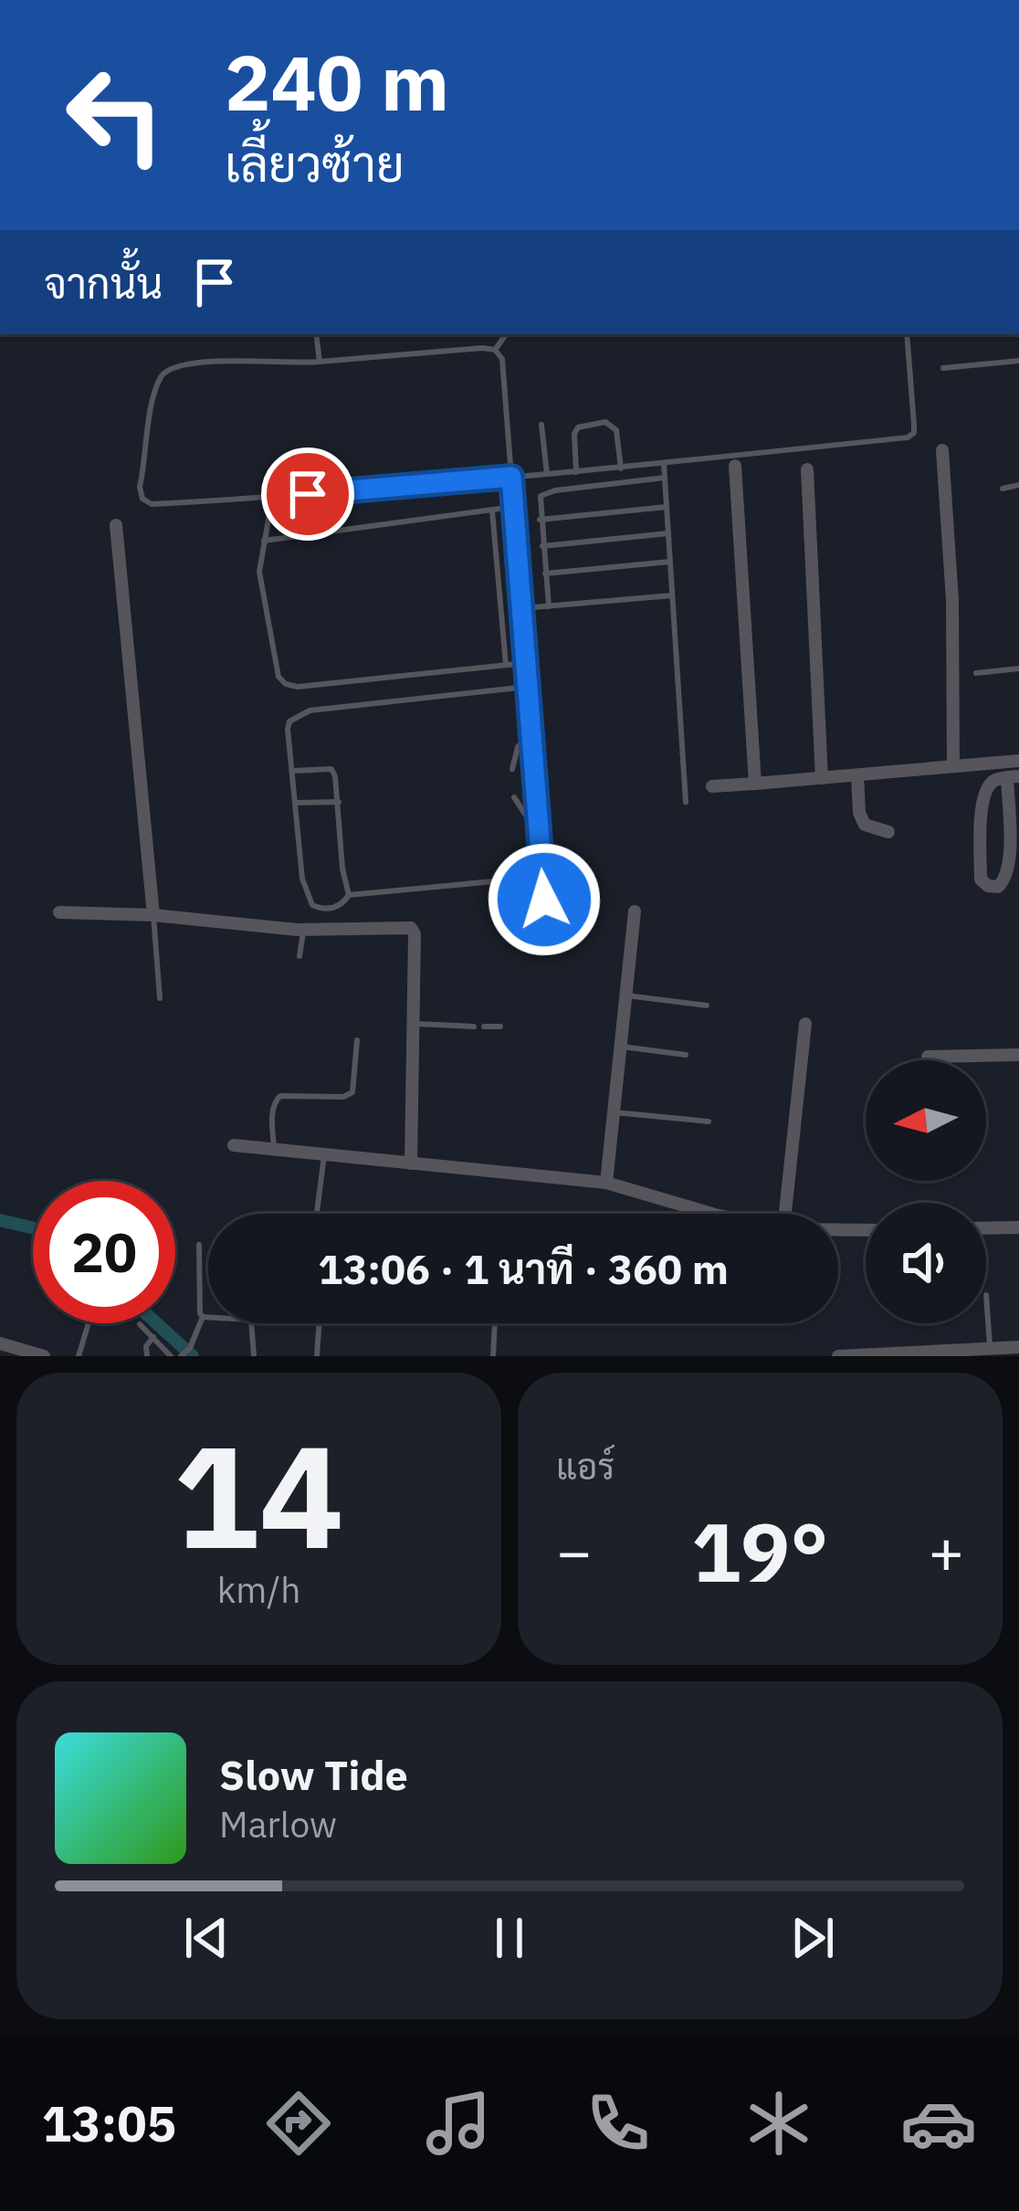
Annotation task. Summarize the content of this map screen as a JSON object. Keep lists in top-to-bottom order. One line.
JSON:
{"north":"left","page":{"turn":["240 m","เลี้ยวซ้าย"],"then":"จากนั้น","limit":"20","trip":"13:06 · 1 นาที · 360 m","tile":[["14","km/h"],"แอร์"],"heat":["−","19°","+"],"song":["Slow Tide","Marlow"],"tabs":"13:05"}}
